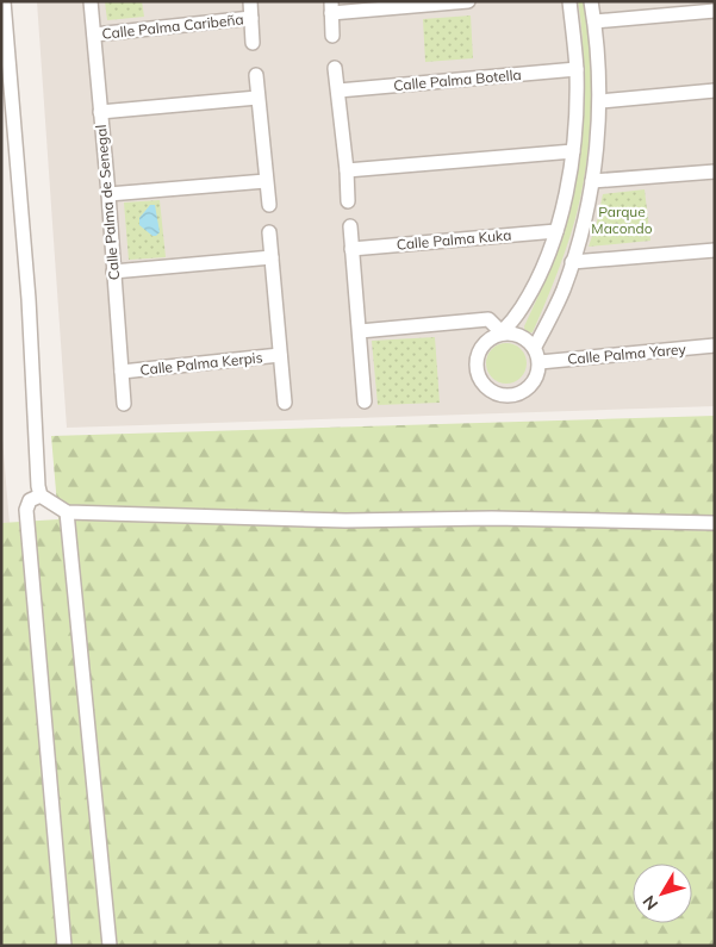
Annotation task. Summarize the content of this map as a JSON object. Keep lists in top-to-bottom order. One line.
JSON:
{"streets":{"street":["Calle Palma Caribeña","Calle Palma Botella","Calle Palma de Senegal","Calle Palma Kuka","Calle Palma Yarey","Calle Palma Kerpis"]},"crossings":[["Calle Palma Caribeña","Calle Palma de Senegal"],["Calle Palma de Senegal","Calle Palma Kerpis"]],"parks":["Parque Macondo"],"north":"bottom left"}
